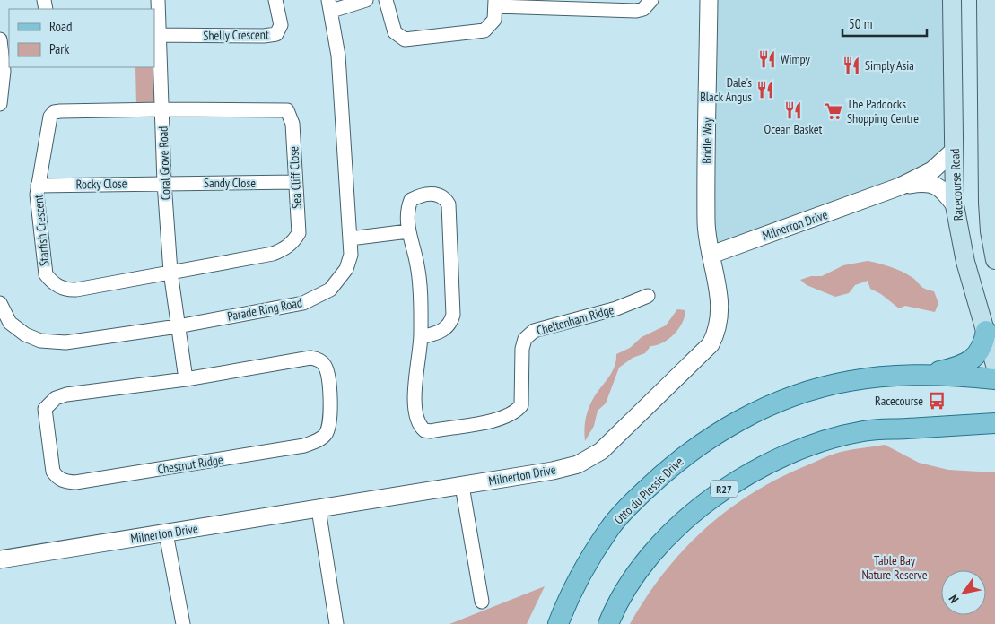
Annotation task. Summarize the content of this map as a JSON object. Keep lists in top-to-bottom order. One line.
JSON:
{"streets":{"main road":["Racecourse Road","R27","Otto du Plessis Drive"],"street":["Shelly Crescent","Bridle Way","Coral Grove Road","Sea Cliff Close","Sandy Close","Rocky Close","Milnerton Drive","Starfish Crescent","Parade Ring Road","Cheltenham Ridge","Chestnut Ridge"]},"crossings":[["Shelly Crescent","Coral Grove Road"],["Bridle Way","Milnerton Drive"],["Coral Grove Road","Sea Cliff Close"],["Coral Grove Road","Sandy Close"],["Coral Grove Road","Rocky Close"],["Coral Grove Road","Starfish Crescent"],["Coral Grove Road","Parade Ring Road"],["Sea Cliff Close","Sandy Close"],["Sea Cliff Close","Starfish Crescent"],["Sandy Close","Rocky Close"],["Rocky Close","Starfish Crescent"],["Racecourse Road","Milnerton Drive"]],"parks":["Table Bay Nature Reserve"],"places":{"restaurant":["Wimpy","Simply Asia","Dale's Black Angus","Ocean Basket"],"supermarket":["The Paddocks Shopping Centre"],"bus stop":["Racecourse"]},"legend":["Road","Park"],"scale_bar":"50 m","north":"bottom left"}
